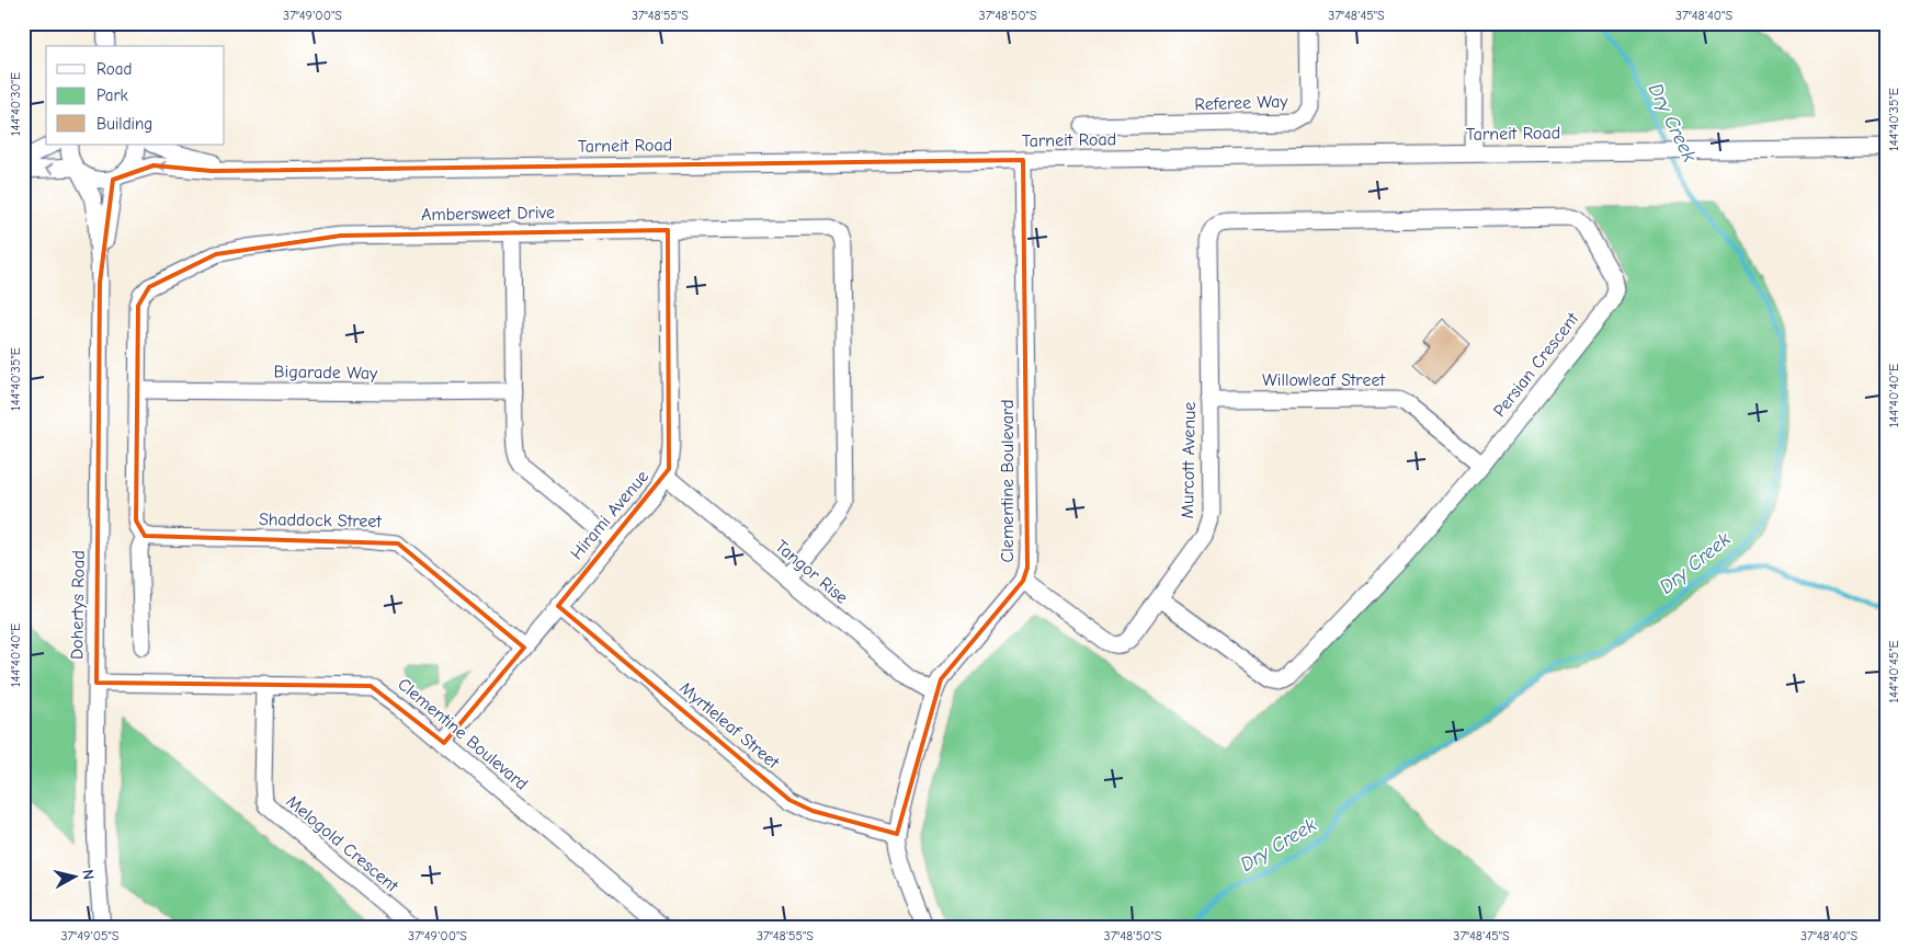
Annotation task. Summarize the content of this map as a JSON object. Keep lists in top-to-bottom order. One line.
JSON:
{"streets":{"street":["Referee Way","Tarneit Road","Ambersweet Drive","Persian Crescent","Bigarade Way","Willowleaf Street","Murcott Avenue","Clementine Boulevard","Hirami Avenue","Shaddock Street","Tangor Rise","Dohertys Road","Myrtleleaf Street","Melogold Crescent"]},"crossings":[["Tarneit Road","Clementine Boulevard"],["Tarneit Road","Dohertys Road"],["Ambersweet Drive","Bigarade Way"],["Ambersweet Drive","Hirami Avenue"],["Ambersweet Drive","Shaddock Street"],["Ambersweet Drive","Tangor Rise"],["Persian Crescent","Willowleaf Street"],["Persian Crescent","Murcott Avenue"],["Willowleaf Street","Murcott Avenue"],["Murcott Avenue","Clementine Boulevard"],["Clementine Boulevard","Hirami Avenue"],["Clementine Boulevard","Tangor Rise"],["Clementine Boulevard","Dohertys Road"],["Clementine Boulevard","Myrtleleaf Street"],["Clementine Boulevard","Melogold Crescent"],["Hirami Avenue","Shaddock Street"],["Hirami Avenue","Tangor Rise"],["Hirami Avenue","Myrtleleaf Street"]],"water":["Dry Creek"],"legend":["Road","Park","Building"],"north":"right","coordinates":["37°49'00\"S","37°48'55\"S","37°48'50\"S","37°48'45\"S","37°48'40\"S","144°40'30\"E","144°40'35\"E","144°40'40\"E","144°40'45\"E","37°49'05\"S"]}
